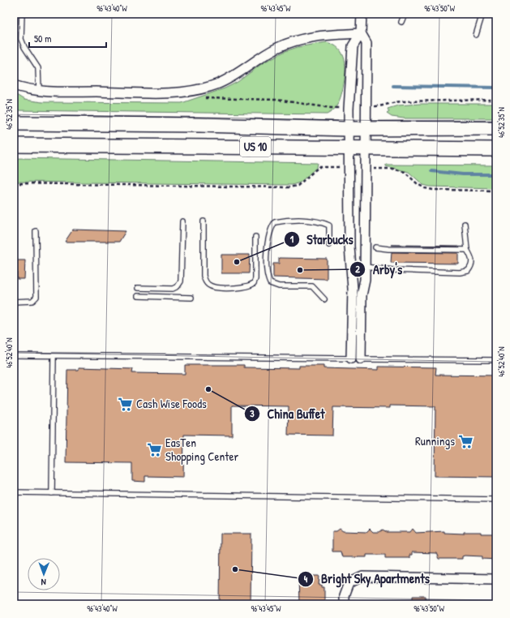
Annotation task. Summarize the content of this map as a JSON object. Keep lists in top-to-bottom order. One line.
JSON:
{"streets":{"main road":["US 10"]},"places":{"other":["Starbucks","Arby's","China Buffet","Bright Sky Apartments"],"supermarket":["Cash Wise Foods","Runnings","EasTen Shopping Center"]},"scale_bar":"50 m","north":"bottom","coordinates":["96°43'40\"W","96°43'45\"W","96°43'50\"W","46°52'35\"N","46°52'40\"N"]}
